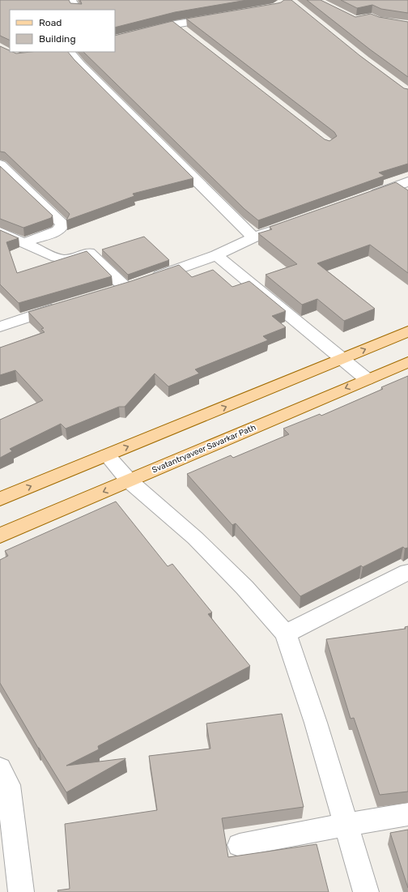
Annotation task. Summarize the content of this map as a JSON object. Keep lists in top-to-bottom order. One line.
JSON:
{"streets":{"main road":["Svatantryaveer Savarkar Path"]},"legend":["Road","Building"]}
